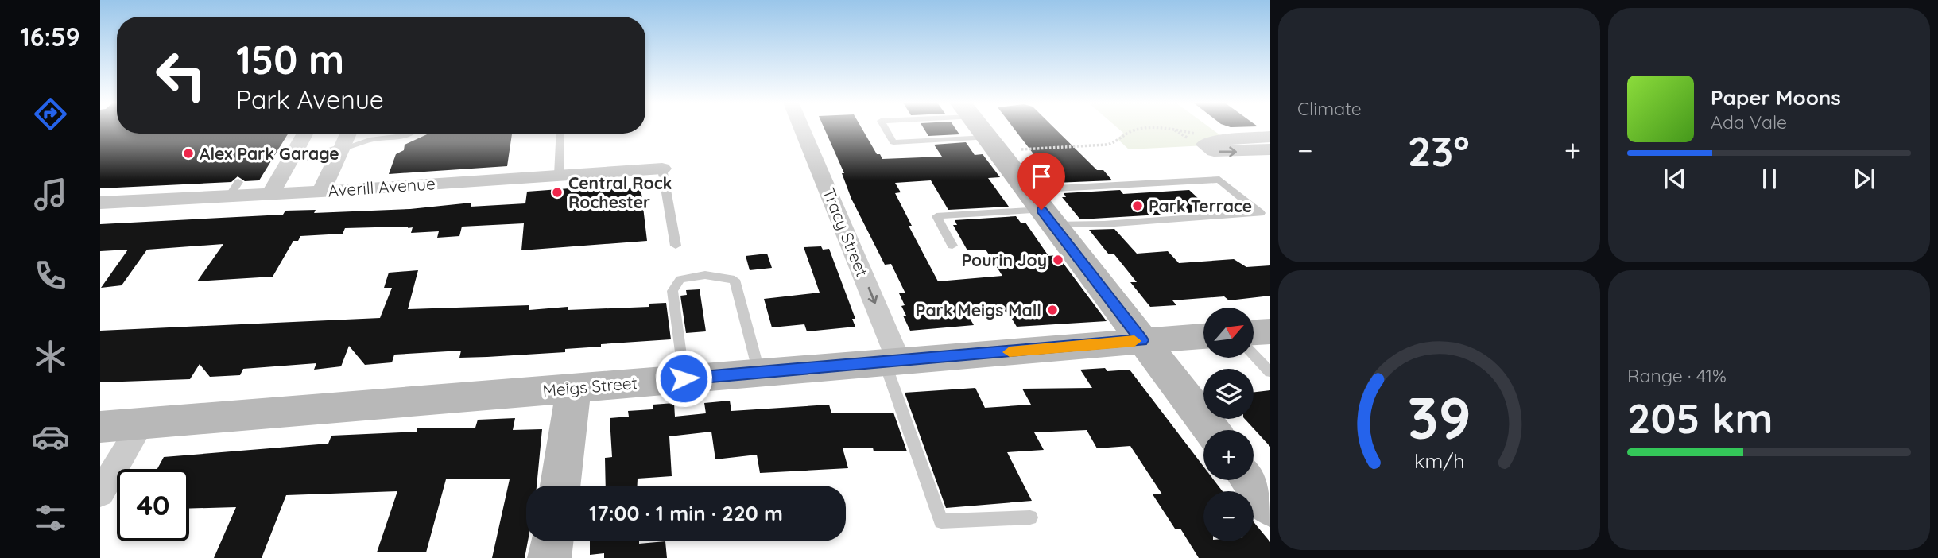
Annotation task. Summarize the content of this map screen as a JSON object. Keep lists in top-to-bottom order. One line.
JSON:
{"streets":{"street":["Averill Avenue","Tracy Street","Meigs Street"]},"crossings":[["Tracy Street","Meigs Street"]],"places":["Alex Park Garage","Central Rock Rochester","Park Terrace","Pourin Joy","Park Meigs Mall"],"north":"top right","page":{"tabs":"16:59","tile":["Climate",["Range · 41%","205 km"]],"turn":["150 m","Park Avenue"],"song":["Paper Moons","Ada Vale"],"heat":["−","23°","+"],"map_buttons":["+","−"],"limit":"40","trip":"17:00 · 1 min · 220 m","gauge":["39","km/h"]}}
